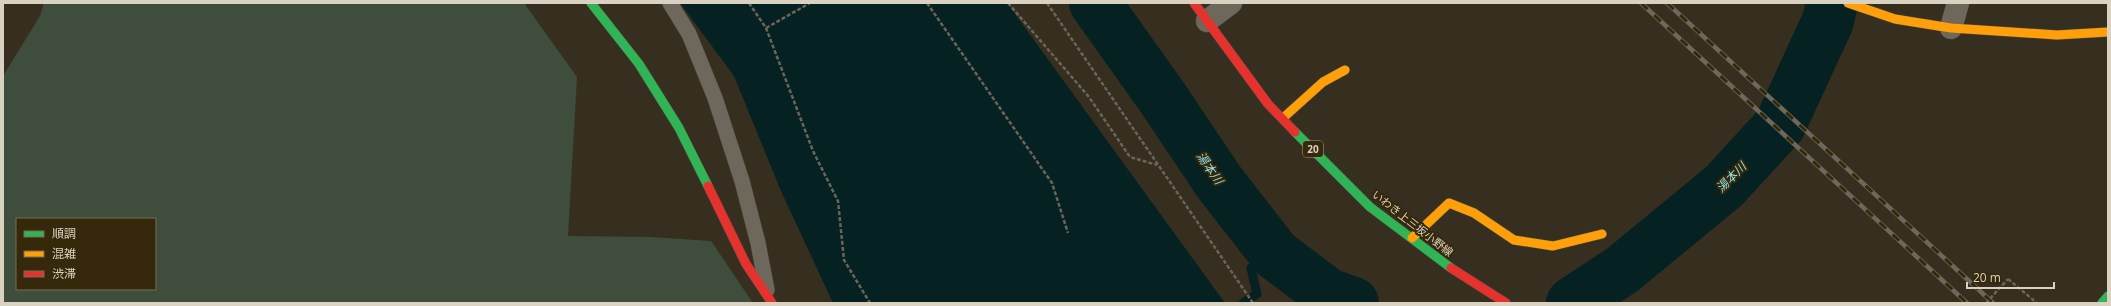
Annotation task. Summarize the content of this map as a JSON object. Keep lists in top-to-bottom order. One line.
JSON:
{"streets":{"street":["20","いわき上三坂小野線"]},"water":["湯本川"],"legend":["順調","混雑","渋滞"],"scale_bar":"20 m"}
